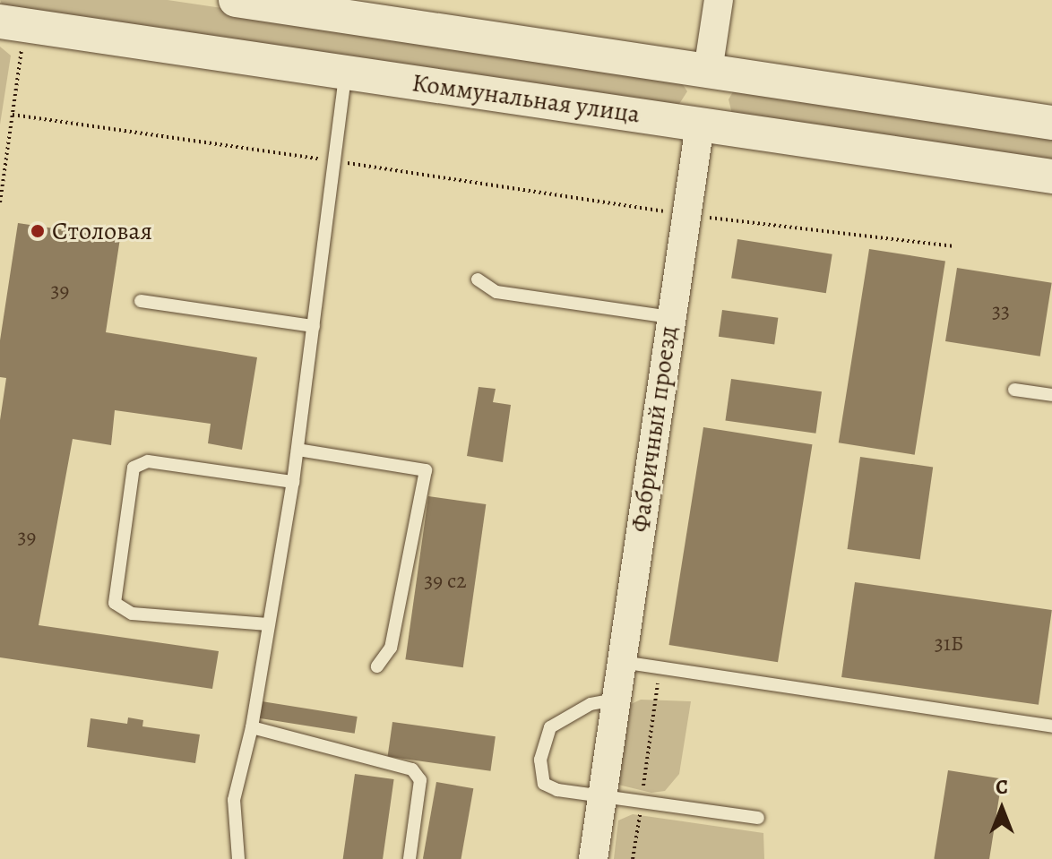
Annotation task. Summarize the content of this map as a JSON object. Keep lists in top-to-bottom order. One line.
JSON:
{"streets":{"main road":["Коммунальная улица","Фабричный проезд"]},"crossings":[["Коммунальная улица","Фабричный проезд"]],"places":["Столовая"],"house_numbers":["39","33","39","39 с2","31Б"],"north":"top"}
